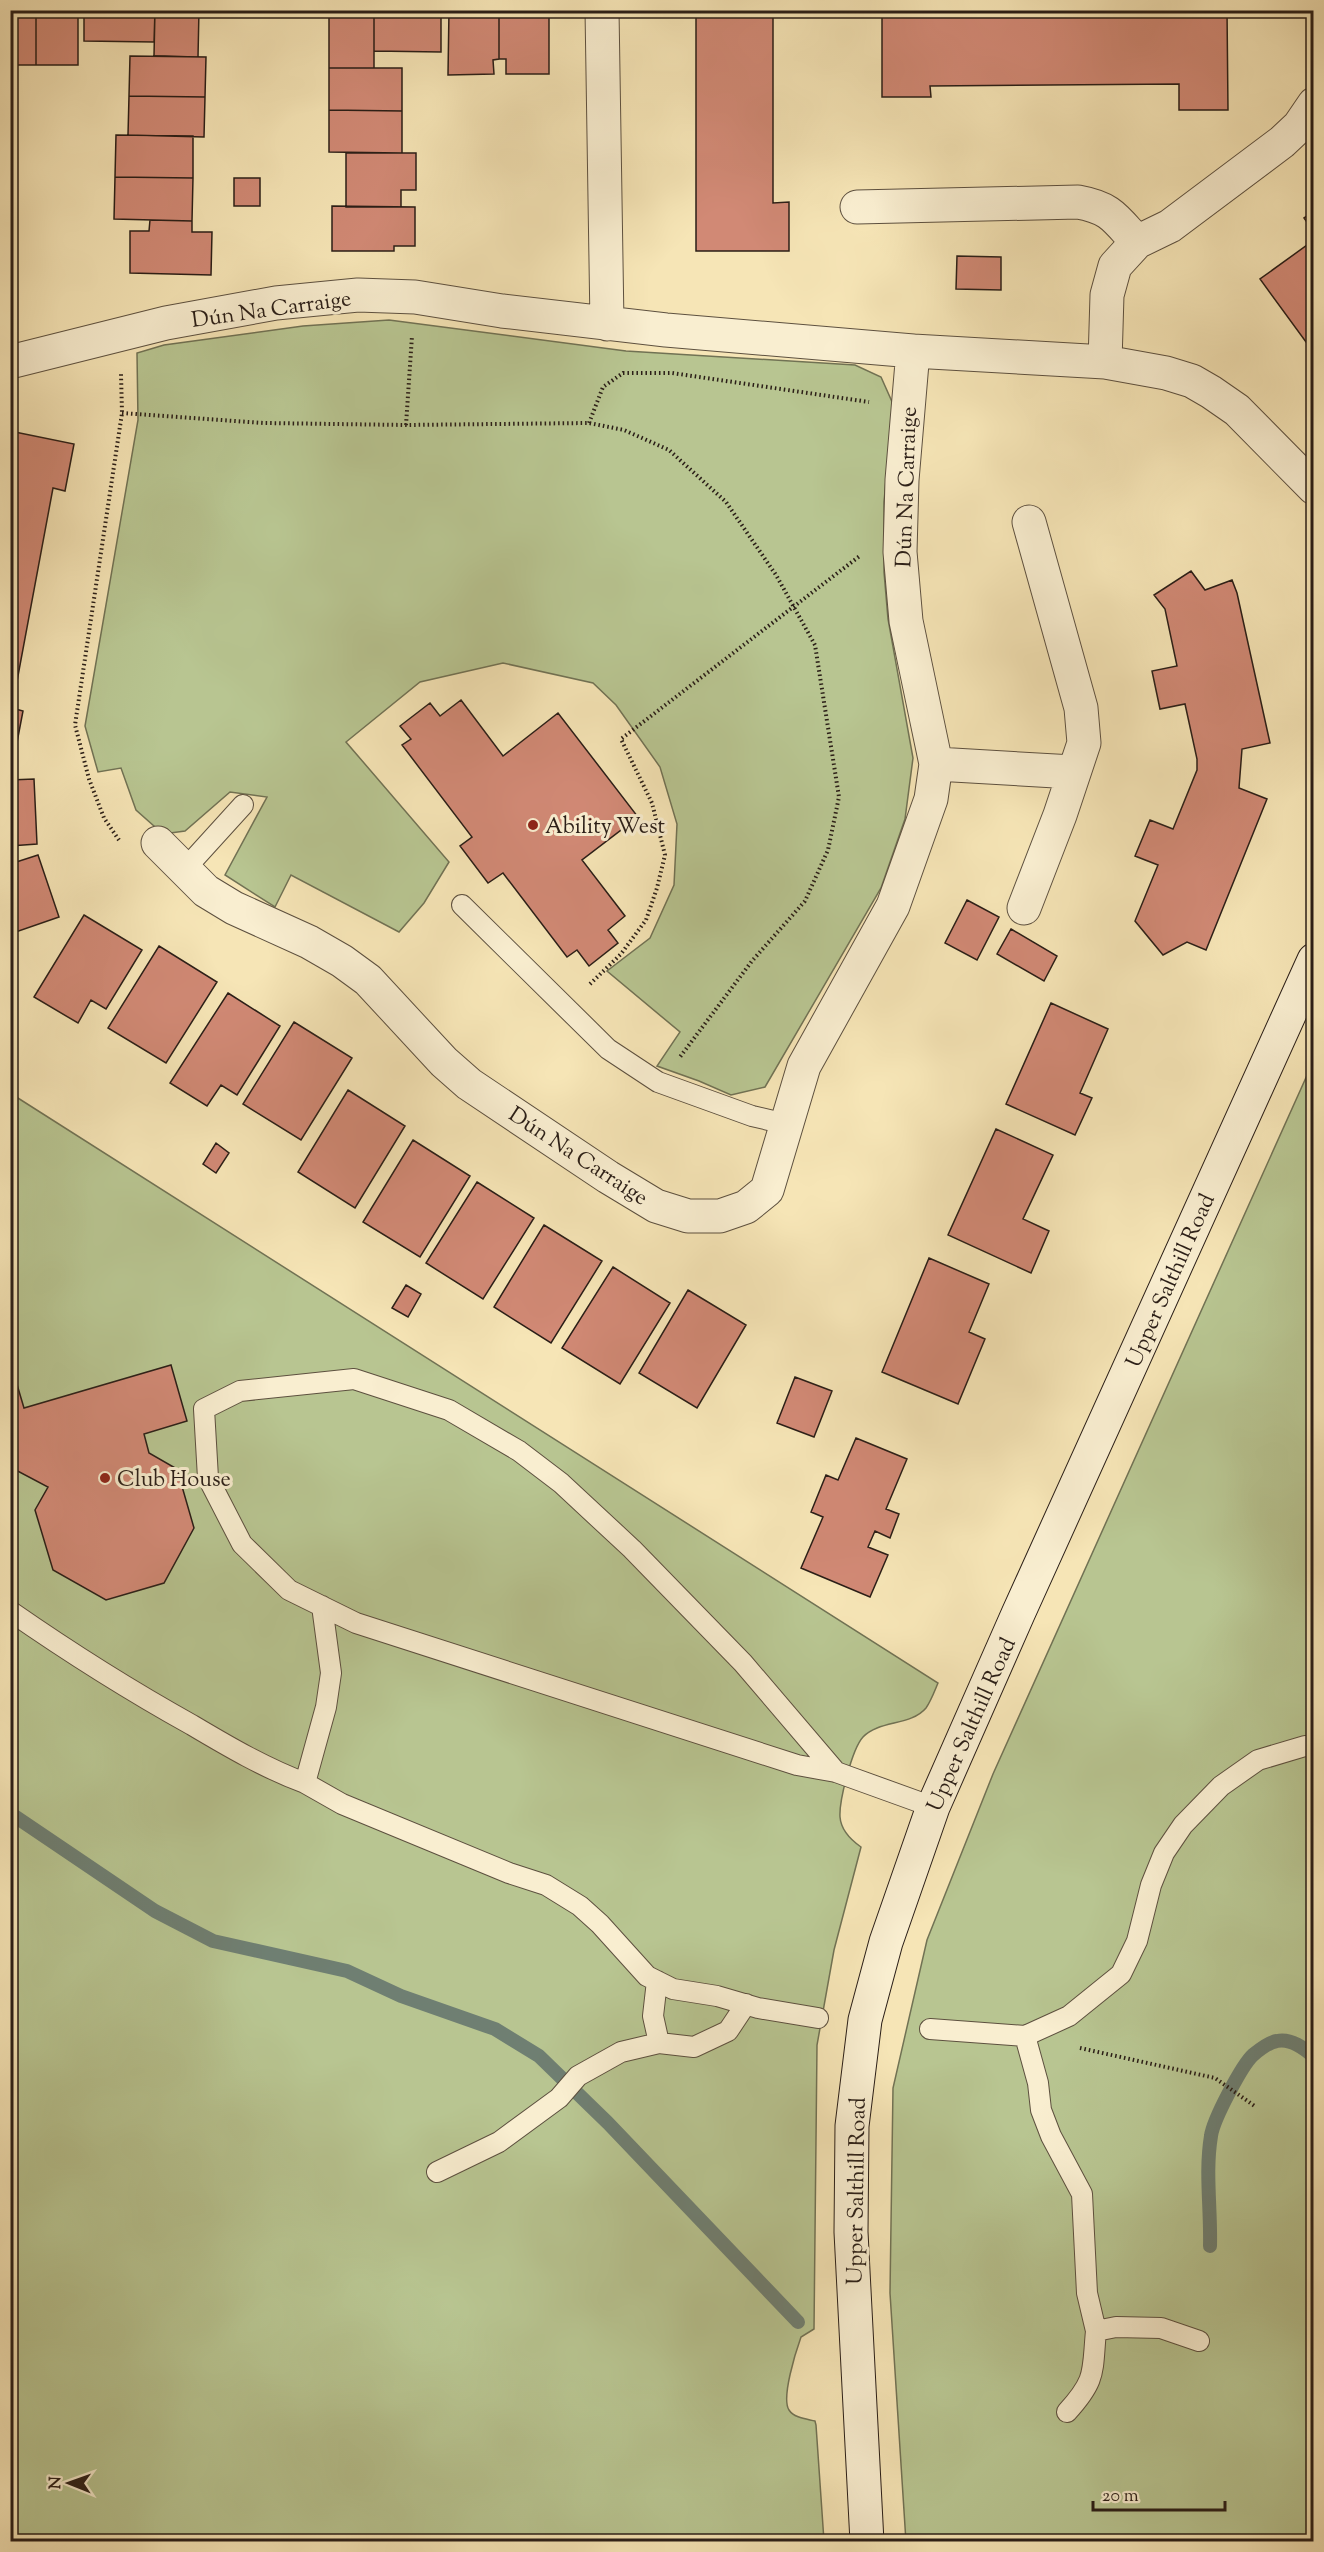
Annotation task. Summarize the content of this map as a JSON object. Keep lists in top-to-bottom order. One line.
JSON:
{"streets":{"street":["Dún Na Carraige","Upper Salthill Road"]},"places":["Ability West","Club House"],"scale_bar":"20 m","north":"left"}
